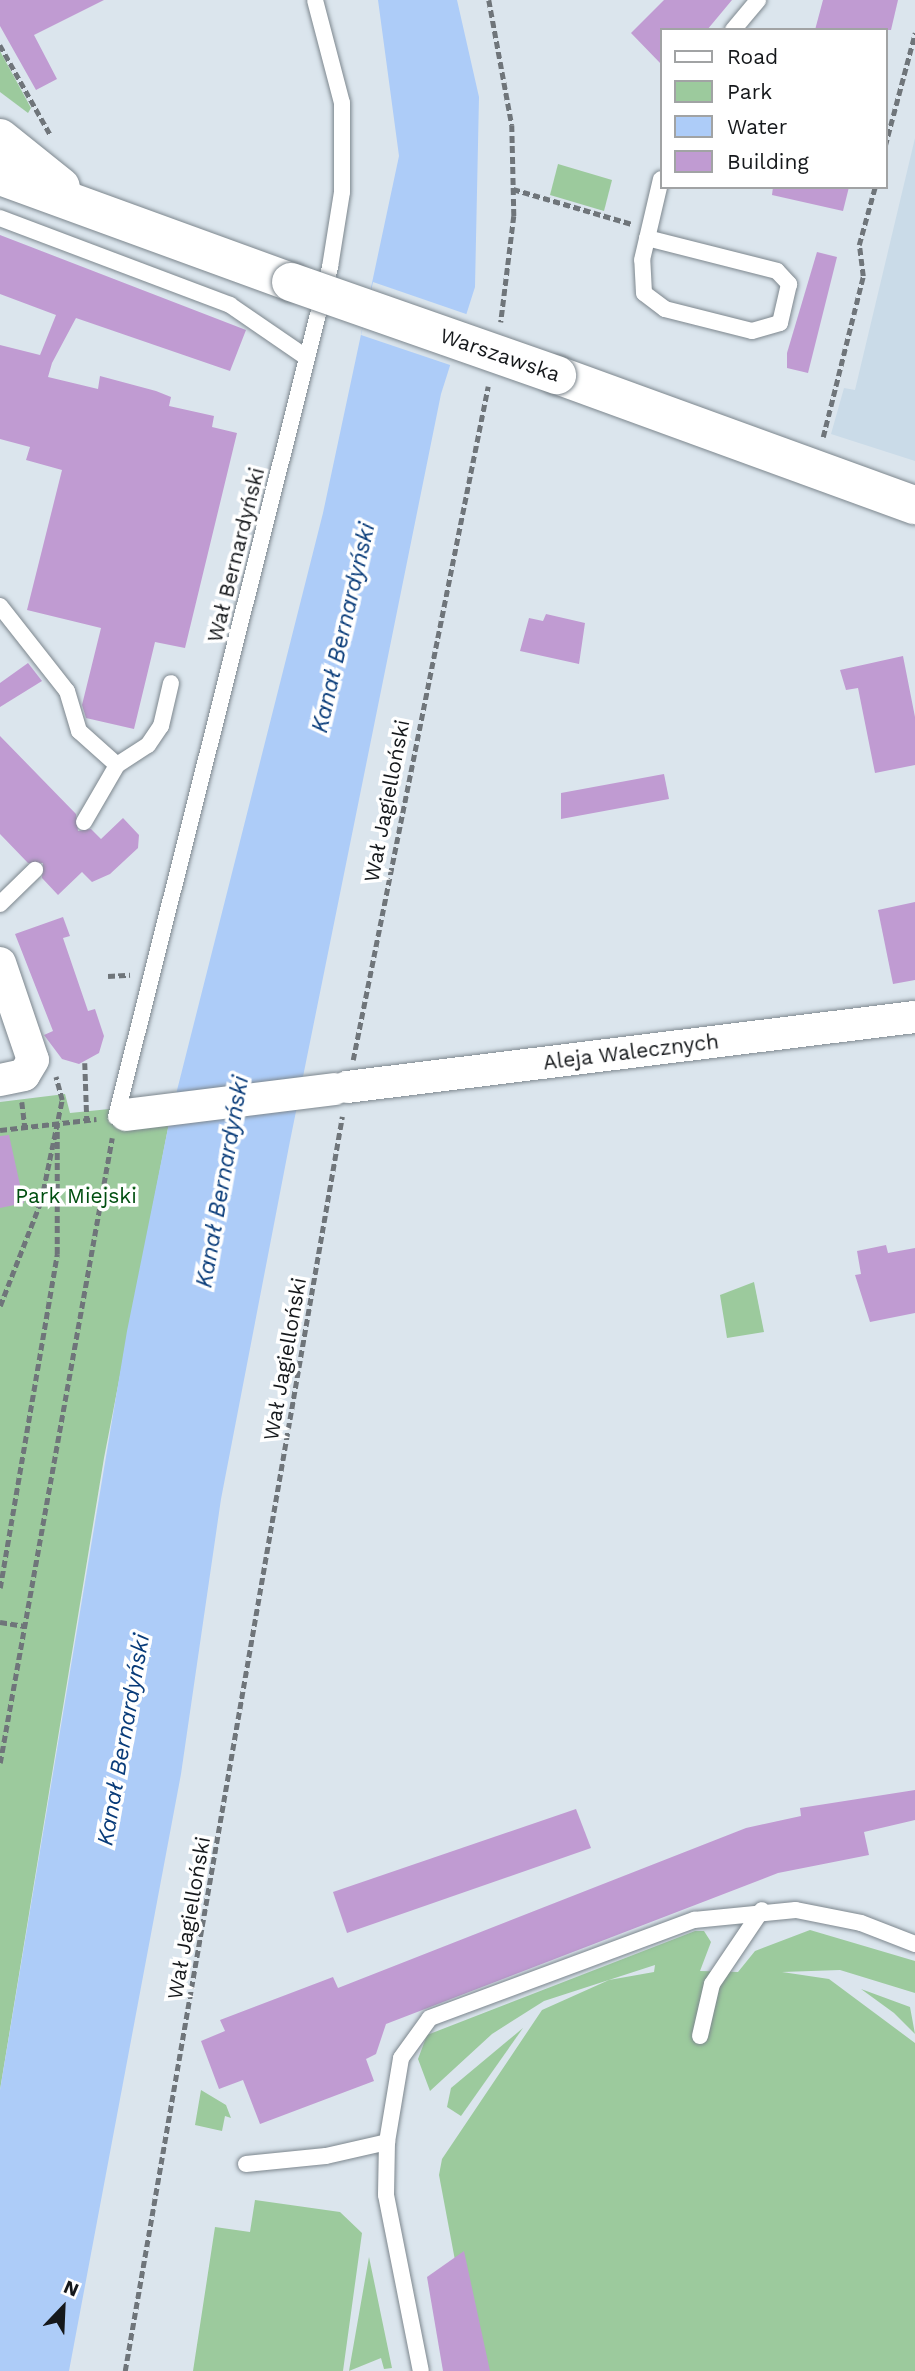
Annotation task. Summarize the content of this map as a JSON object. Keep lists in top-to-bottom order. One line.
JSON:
{"streets":{"street":["Warszawska","Aleja Walecznych"],"lane":["Wał Bernardyński"],"path":["Wał Jagielloński"]},"crossings":[["Wał Bernardyński","Aleja Walecznych"],["Wał Jagielloński","Aleja Walecznych"]],"water":["Kanał Bernardyński"],"parks":["Park Miejski"],"legend":["Road","Park","Water","Building"],"north":"top right"}
